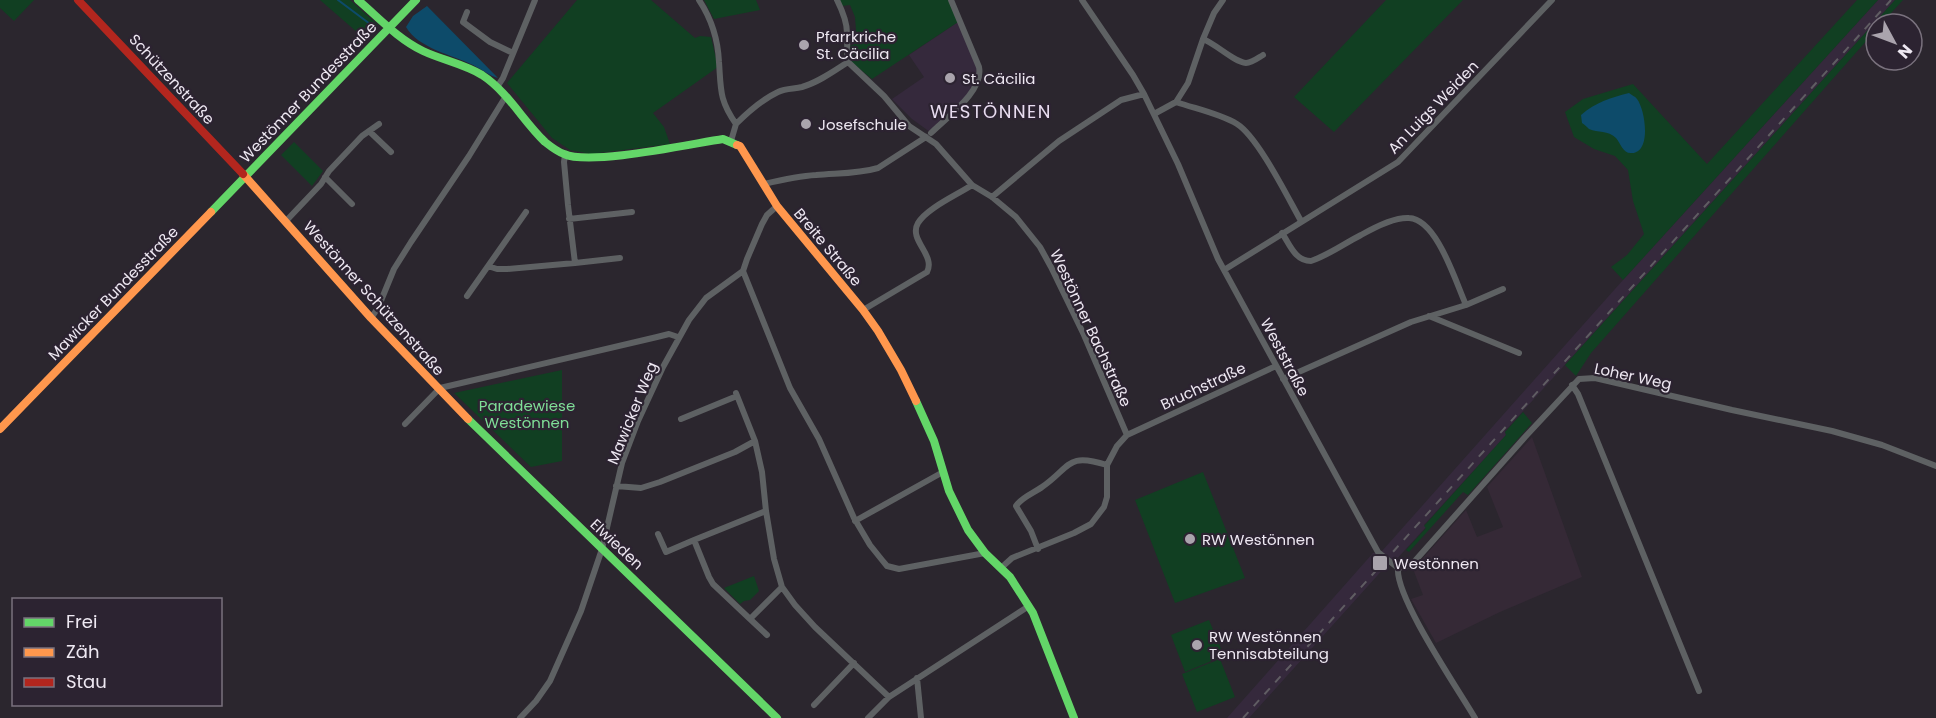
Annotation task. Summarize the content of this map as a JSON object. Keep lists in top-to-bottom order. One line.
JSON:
{"streets":{"street":["Schützenstraße","Westönner Bundesstraße","An Luigs Weiden","Breite Straße","Mawicker Bundesstraße","Westönner Schützenstraße","Westönner Bachstraße","Weststraße","Loher Weg","Bruchstraße","Mawicker Weg","Elwieden"]},"crossings":[["Schützenstraße","Westönner Bundesstraße"],["Schützenstraße","Mawicker Bundesstraße"],["Schützenstraße","Westönner Schützenstraße"],["Westönner Bundesstraße","Mawicker Bundesstraße"],["Westönner Bundesstraße","Westönner Schützenstraße"],["An Luigs Weiden","Weststraße"],["Mawicker Bundesstraße","Westönner Schützenstraße"],["Westönner Schützenstraße","Mawicker Weg"],["Westönner Schützenstraße","Elwieden"],["Westönner Bachstraße","Bruchstraße"],["Weststraße","Loher Weg"],["Weststraße","Bruchstraße"],["Mawicker Weg","Elwieden"]],"districts":["WESTÖNNEN"],"parks":["Paradewiese Westönnen"],"places":{"other":["Pfarrkriche St. Cäcilia","St. Cäcilia","Josefschule","RW Westönnen","RW Westönnen Tennisabteilung"],"transit":["Westönnen"]},"legend":["Frei","Zäh","Stau"],"north":"bottom right"}
